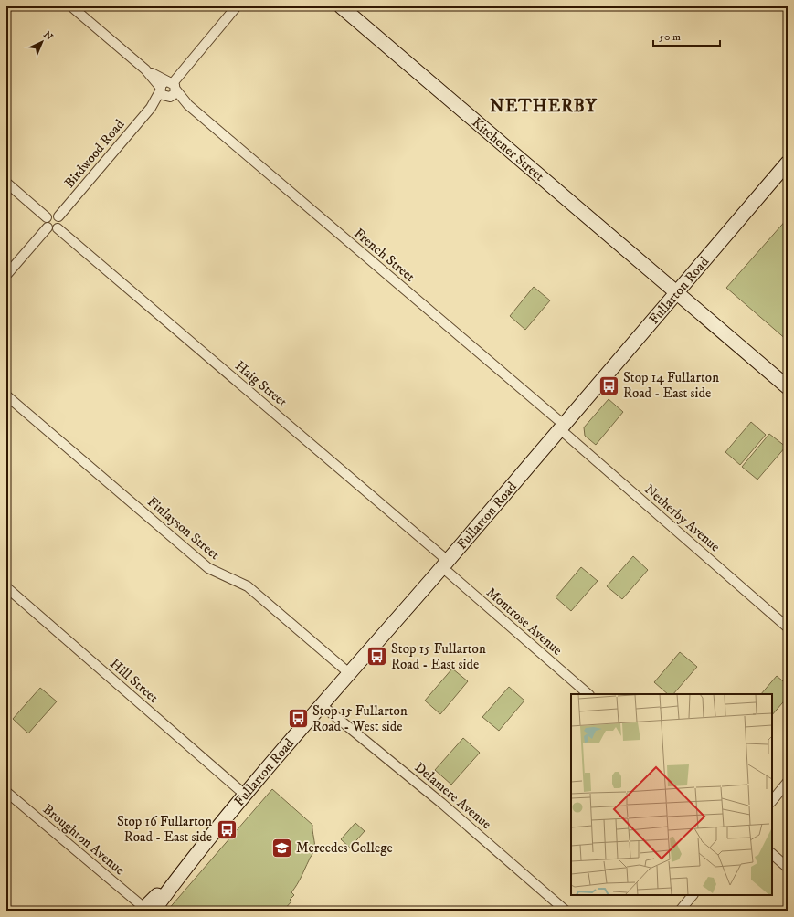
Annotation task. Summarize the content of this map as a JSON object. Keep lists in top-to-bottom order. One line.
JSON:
{"streets":{"main road":["Kitchener Street","Fullarton Road"],"street":["Birdwood Road","French Street","Haig Street","Netherby Avenue","Finlayson Street","Montrose Avenue","Hill Street","Delamere Avenue","Broughton Avenue"]},"crossings":[["Kitchener Street","Fullarton Road"],["Birdwood Road","French Street"],["Birdwood Road","Haig Street"],["French Street","Fullarton Road"],["French Street","Netherby Avenue"],["Fullarton Road","Haig Street"],["Fullarton Road","Netherby Avenue"],["Fullarton Road","Finlayson Street"],["Fullarton Road","Montrose Avenue"],["Fullarton Road","Hill Street"],["Fullarton Road","Delamere Avenue"],["Fullarton Road","Broughton Avenue"],["Haig Street","Montrose Avenue"]],"districts":["NETHERBY"],"places":{"bus stop":["Stop 14 Fullarton Road - East side","Stop 15 Fullarton Road - East side","Stop 15 Fullarton Road - West side","Stop 16 Fullarton Road - East side"],"school or university":["Mercedes College"]},"scale_bar":"50 m","north":"top right"}
